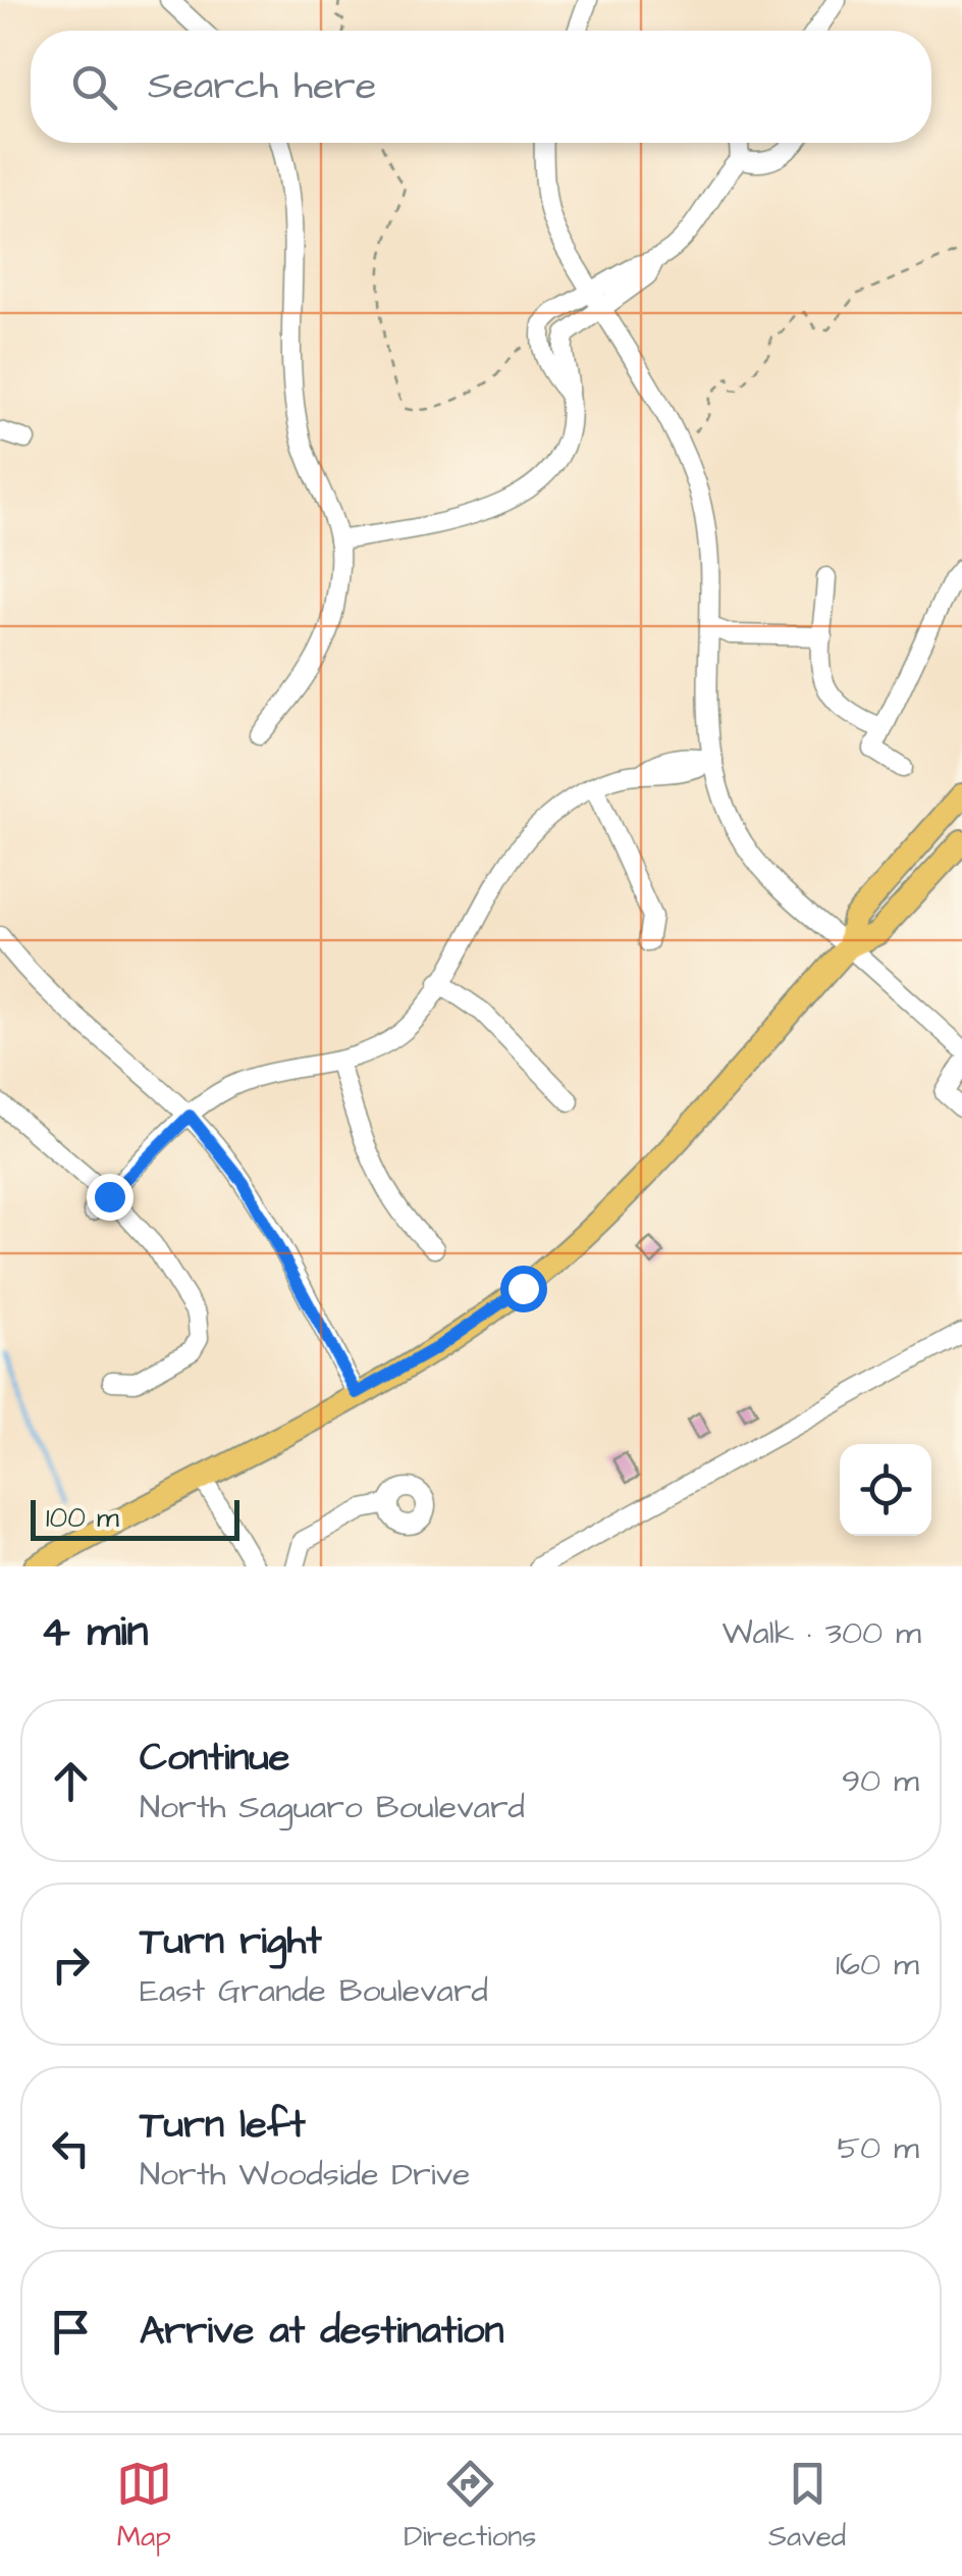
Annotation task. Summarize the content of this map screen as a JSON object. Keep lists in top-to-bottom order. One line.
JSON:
{"scale_bar":"100 m","page":{"search":"Search here","scale":"100 m","heading":["4 min","Walk · 300 m"],"list":[["Continue","North Saguaro Boulevard","90 m"],["Turn right","East Grande Boulevard","160 m"],["Turn left","North Woodside Drive","50 m"],"Arrive at destination"],"nav":["Map","Directions","Saved"]}}
